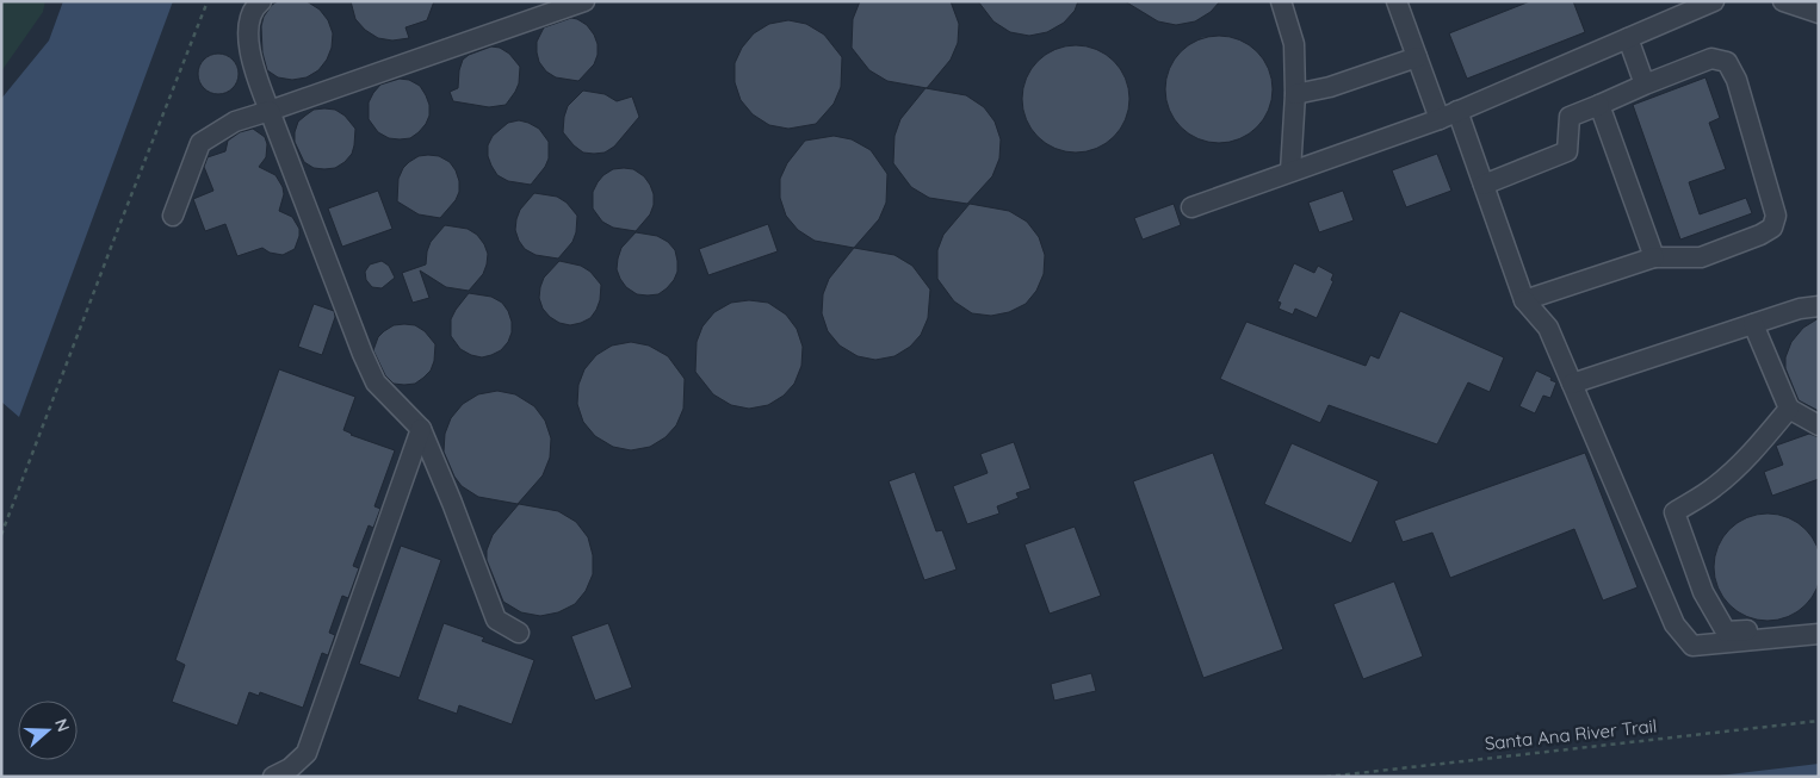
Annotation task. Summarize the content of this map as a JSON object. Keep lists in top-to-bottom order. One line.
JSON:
{"streets":{"path":["Santa Ana River Trail"]},"north":"right"}
